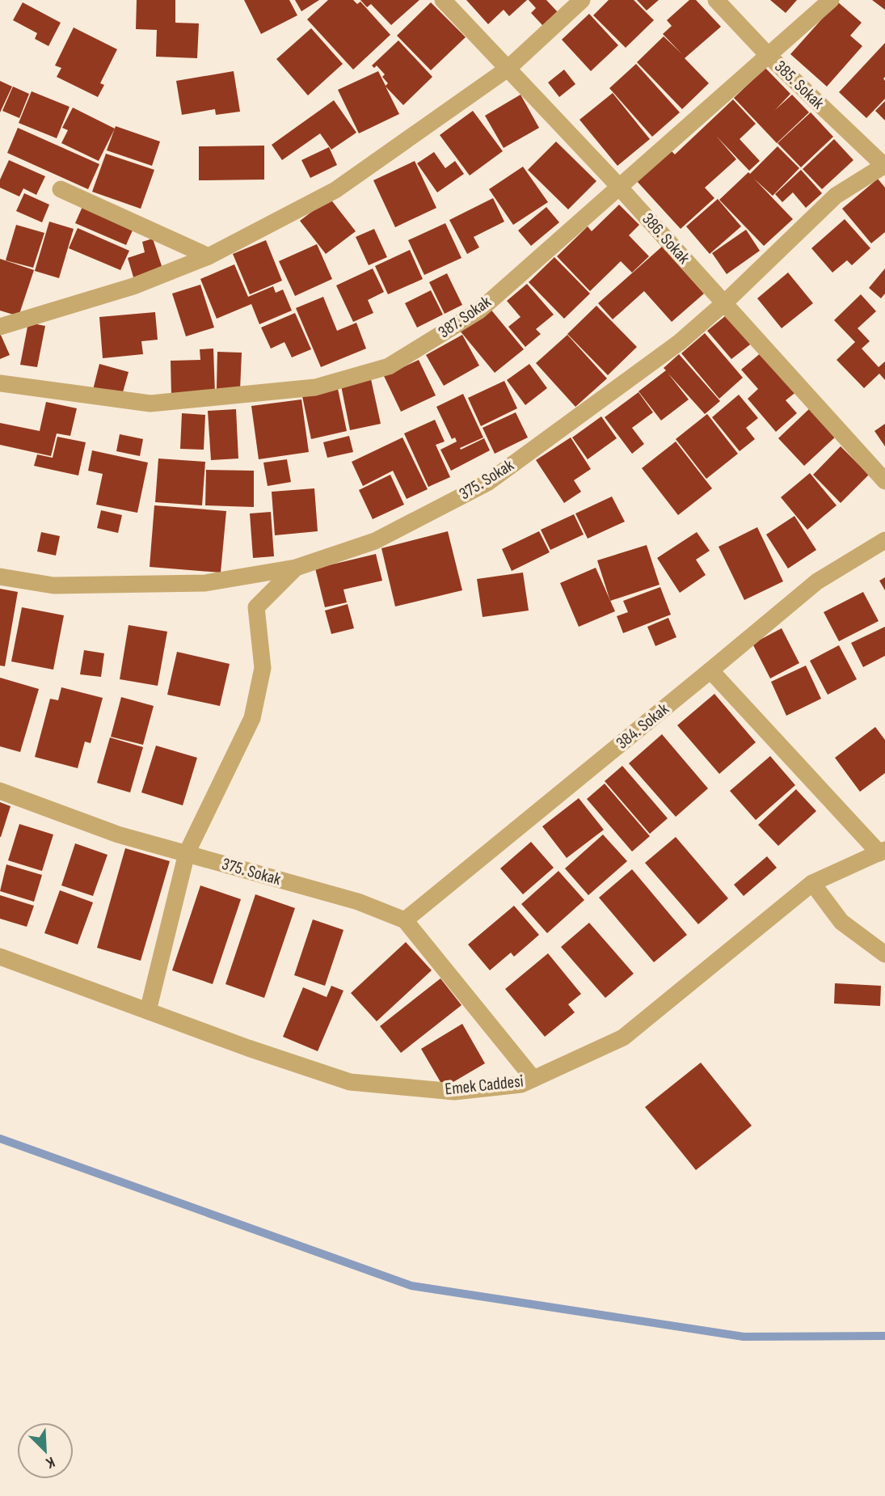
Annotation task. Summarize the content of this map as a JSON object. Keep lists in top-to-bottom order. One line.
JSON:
{"streets":{"street":["385. Sokak","386. Sokak","387. Sokak","375. Sokak","384. Sokak","Emek Caddesi"]},"crossings":[["385. Sokak","387. Sokak"],["385. Sokak","375. Sokak"],["386. Sokak","387. Sokak"],["386. Sokak","375. Sokak"],["375. Sokak","384. Sokak"],["375. Sokak","Emek Caddesi"]],"north":"bottom right"}
